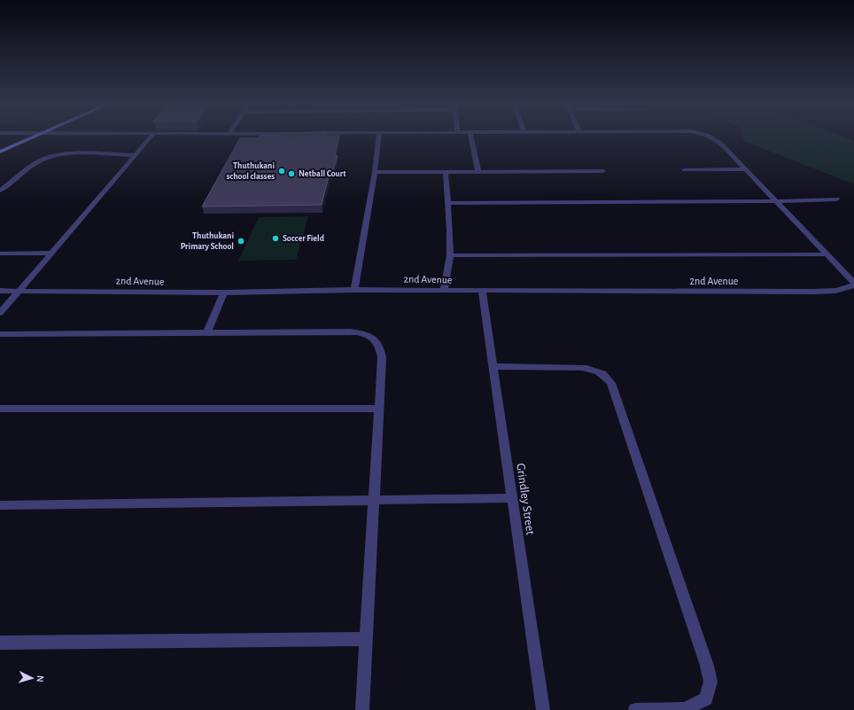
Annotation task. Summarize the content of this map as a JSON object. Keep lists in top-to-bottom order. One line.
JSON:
{"streets":{"street":["2nd Avenue","Grindley Street"]},"crossings":[["2nd Avenue","Grindley Street"]],"places":["Thuthukani school classes","Netball Court","Soccer Field","Thuthukani Primary School"],"north":"right"}
